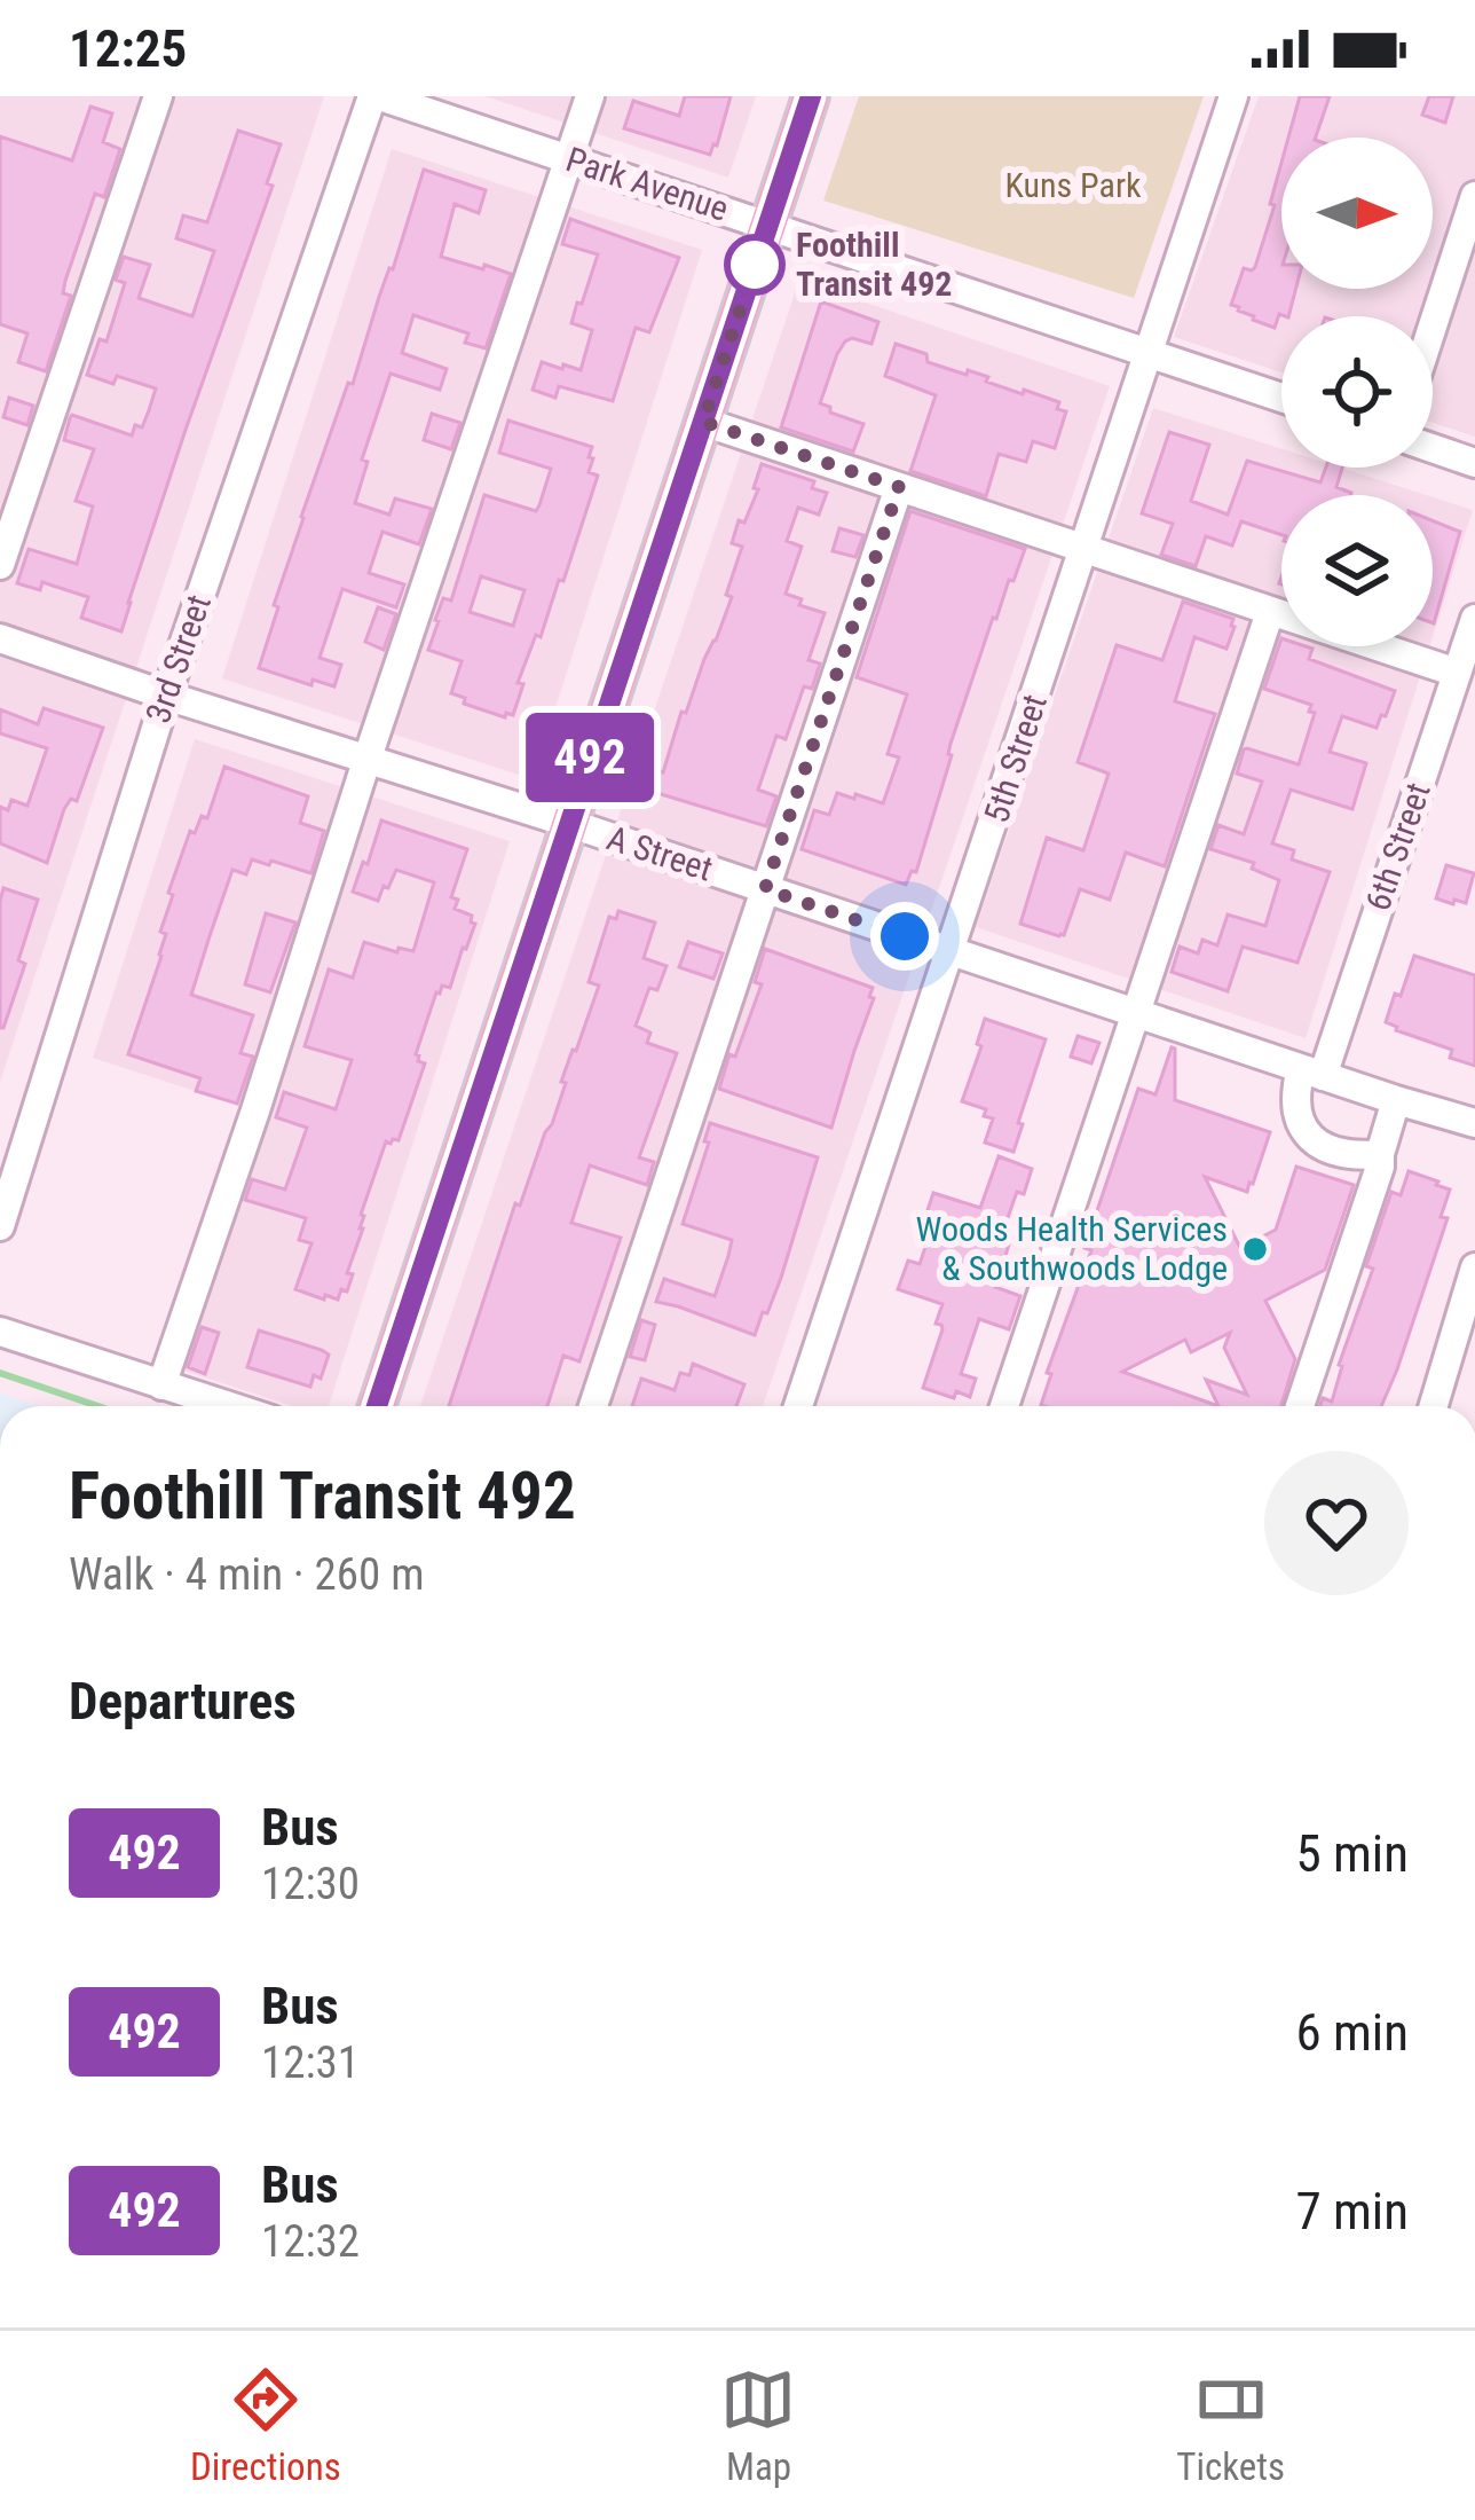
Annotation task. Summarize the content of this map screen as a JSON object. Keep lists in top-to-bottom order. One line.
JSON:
{"streets":{"street":["Park Avenue","3rd Street","5th Street","6th Street","A Street"]},"crossings":[["Park Avenue","3rd Street"],["Park Avenue","5th Street"],["3rd Street","A Street"],["5th Street","A Street"],["6th Street","A Street"]],"parks":["Kuns Park"],"places":["Foothill Transit 492","Woods Health Services & Southwoods Lodge"],"lines":["bus line 492"],"north":"right","page":{"status":"12:25","on_map":"492","heading":[["Foothill Transit 492","Walk · 4 min · 260 m"],"Departures"],"list":[{"mark":"492","name":"Bus","note":"12:30","value":"5 min"},{"mark":"492","name":"Bus","note":"12:31","value":"6 min"},{"mark":"492","name":"Bus","note":"12:32","value":"7 min"}],"tabs":["Directions","Map","Tickets"]}}
